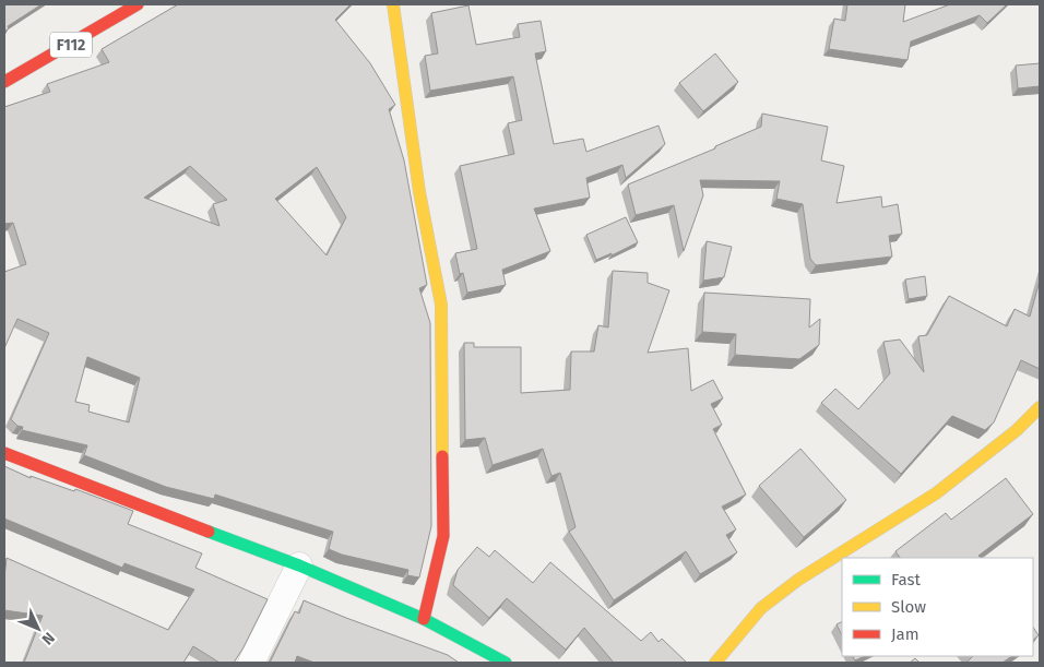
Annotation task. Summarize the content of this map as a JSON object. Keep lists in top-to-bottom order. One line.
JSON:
{"streets":{"street":["F112"]},"legend":["Fast","Slow","Jam"],"north":"bottom right"}
